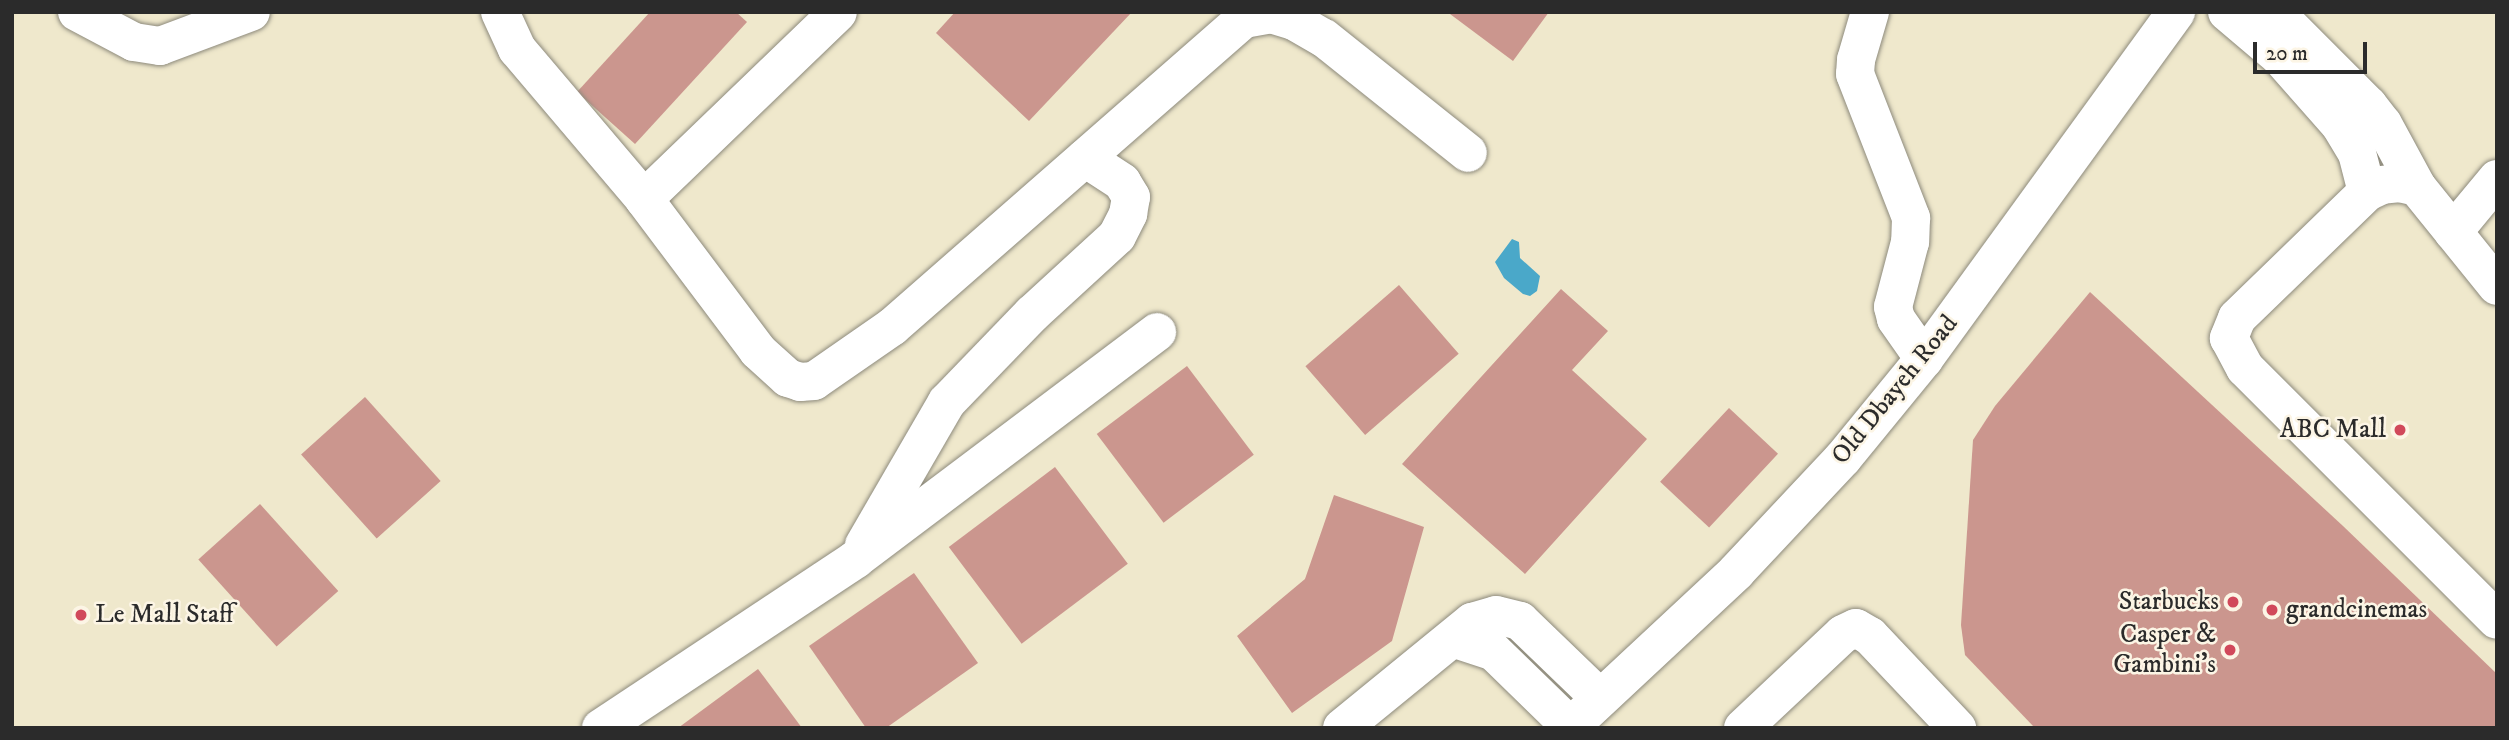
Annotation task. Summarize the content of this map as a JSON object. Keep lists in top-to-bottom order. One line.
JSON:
{"streets":{"street":["Old Dbayeh Road"]},"places":["ABC Mall","Starbucks","grandcinemas","Le Mall Staff","Casper & Gambini's"],"scale_bar":"20 m"}
